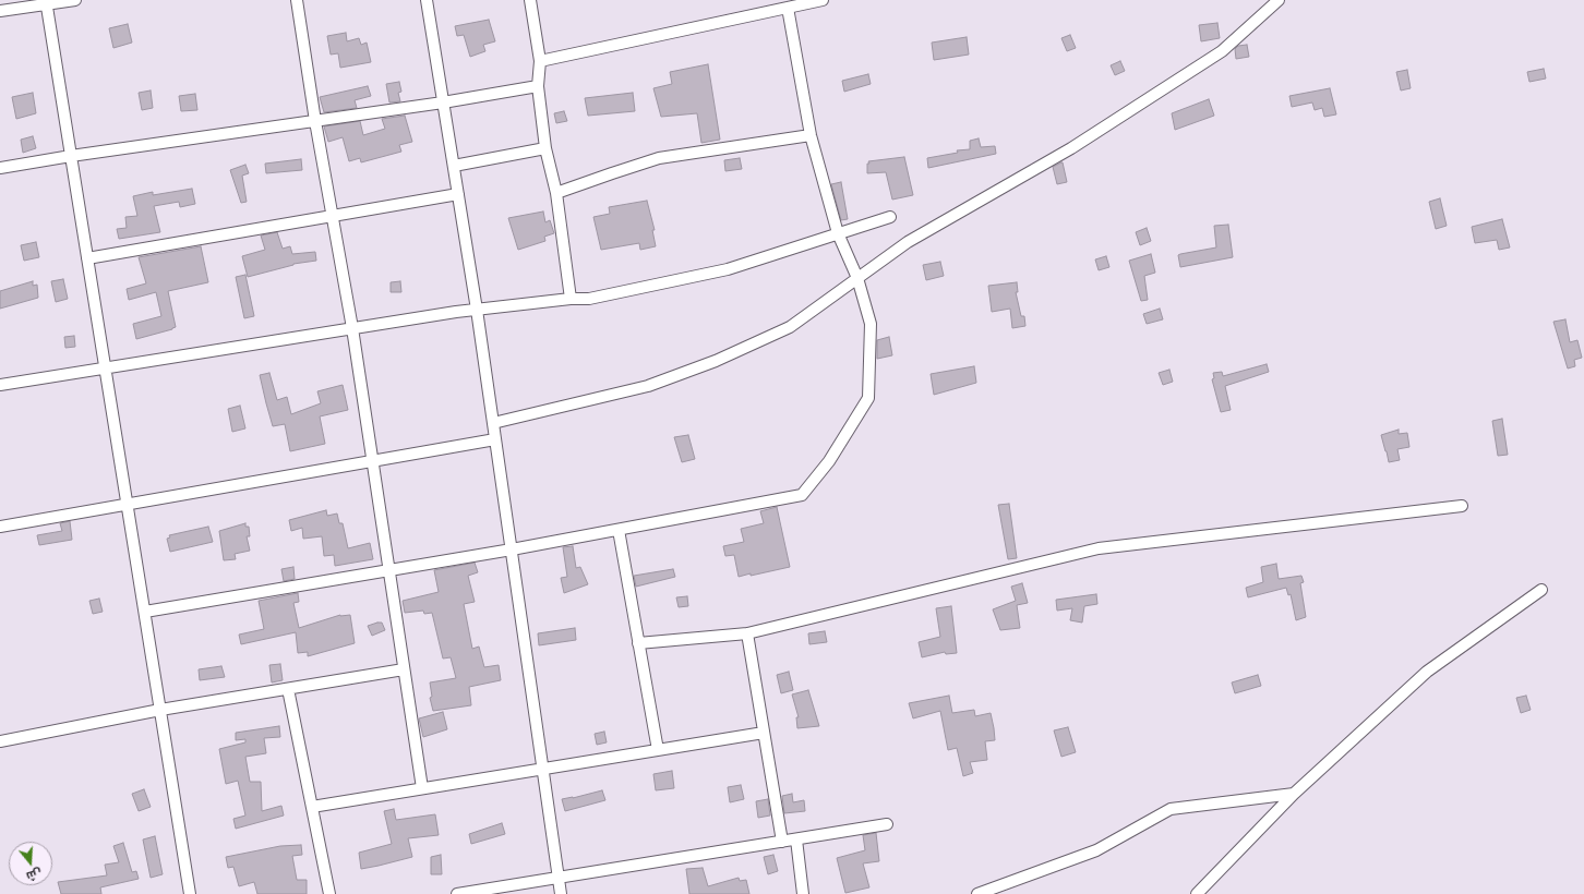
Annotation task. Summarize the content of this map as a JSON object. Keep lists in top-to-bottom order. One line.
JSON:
{"north":"bottom"}
